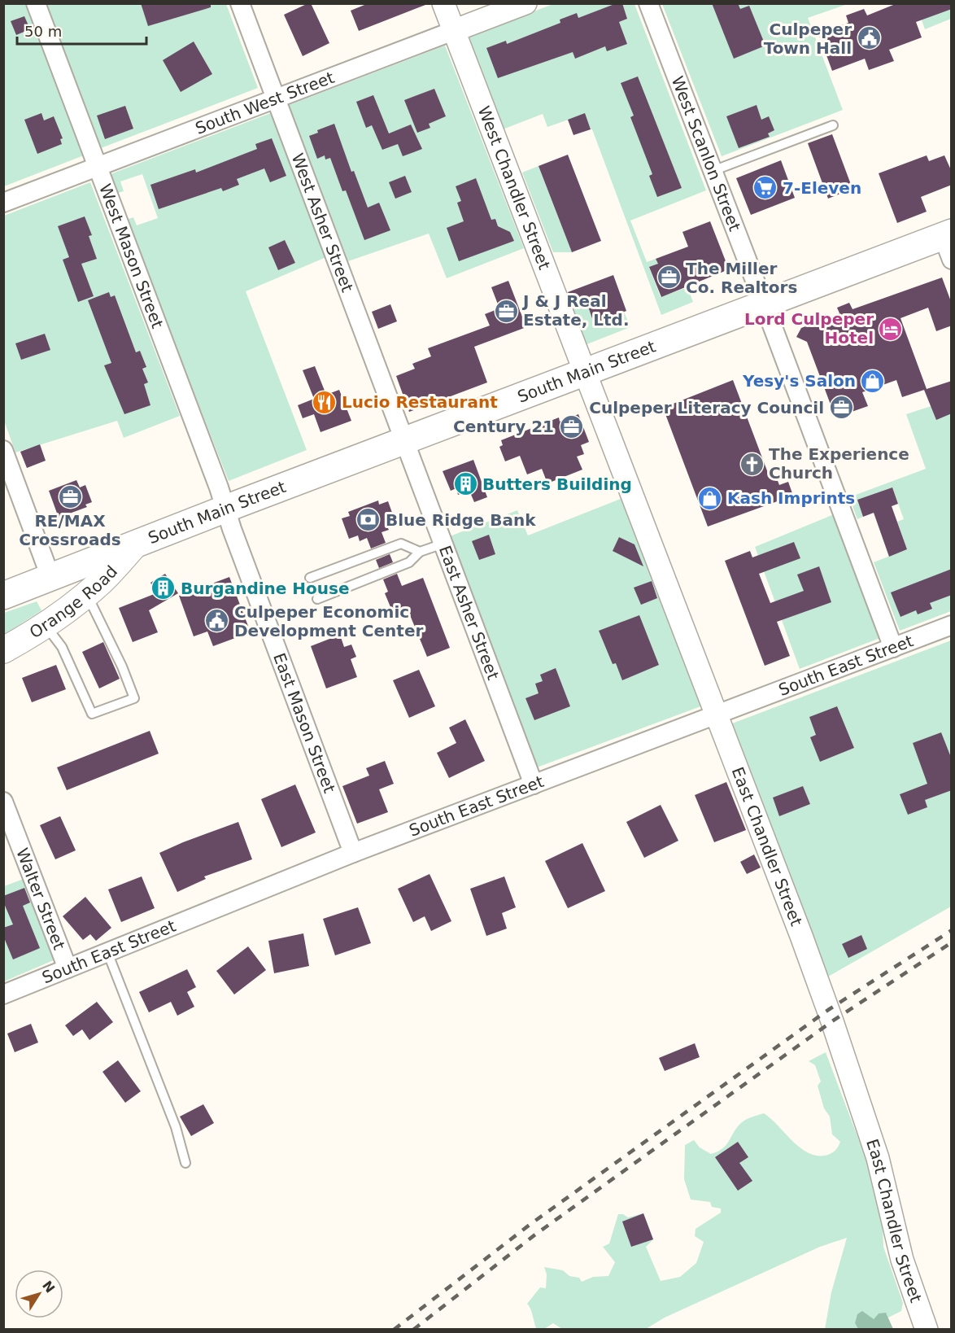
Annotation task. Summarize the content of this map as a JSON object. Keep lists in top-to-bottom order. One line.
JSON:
{"streets":{"main road":["South Main Street","Orange Road"],"street":["South West Street","West Scanlon Street","West Chandler Street","West Asher Street","West Mason Street","East Asher Street","South East Street","East Mason Street","East Chandler Street","Walter Street"]},"crossings":[["South West Street","West Chandler Street"],["South West Street","West Asher Street"],["South West Street","West Mason Street"],["West Scanlon Street","South Main Street"],["West Scanlon Street","South East Street"],["West Chandler Street","South Main Street"],["West Chandler Street","East Chandler Street"],["West Asher Street","South Main Street"],["West Asher Street","East Asher Street"],["West Mason Street","South Main Street"],["West Mason Street","East Mason Street"],["South Main Street","Orange Road"],["South Main Street","East Asher Street"],["South Main Street","East Mason Street"],["South Main Street","East Chandler Street"],["East Asher Street","South East Street"],["South East Street","East Mason Street"],["South East Street","East Chandler Street"],["South East Street","Walter Street"]],"places":{"public building":["Culpeper Town Hall","Culpeper Economic Development Center"],"supermarket":["7-Eleven"],"office":["The Miller Co. Realtors","J & J Real Estate, Ltd.","Culpeper Literacy Council","Century 21","RE/MAX Crossroads"],"hotel":["Lord Culpeper Hotel"],"shop":["Yesy's Salon","Kash Imprints"],"restaurant":["Lucio Restaurant"],"church":["The Experience Church"],"building":["Butters Building","Burgandine House"],"bank":["Blue Ridge Bank"]},"scale_bar":"50 m","north":"top right"}
